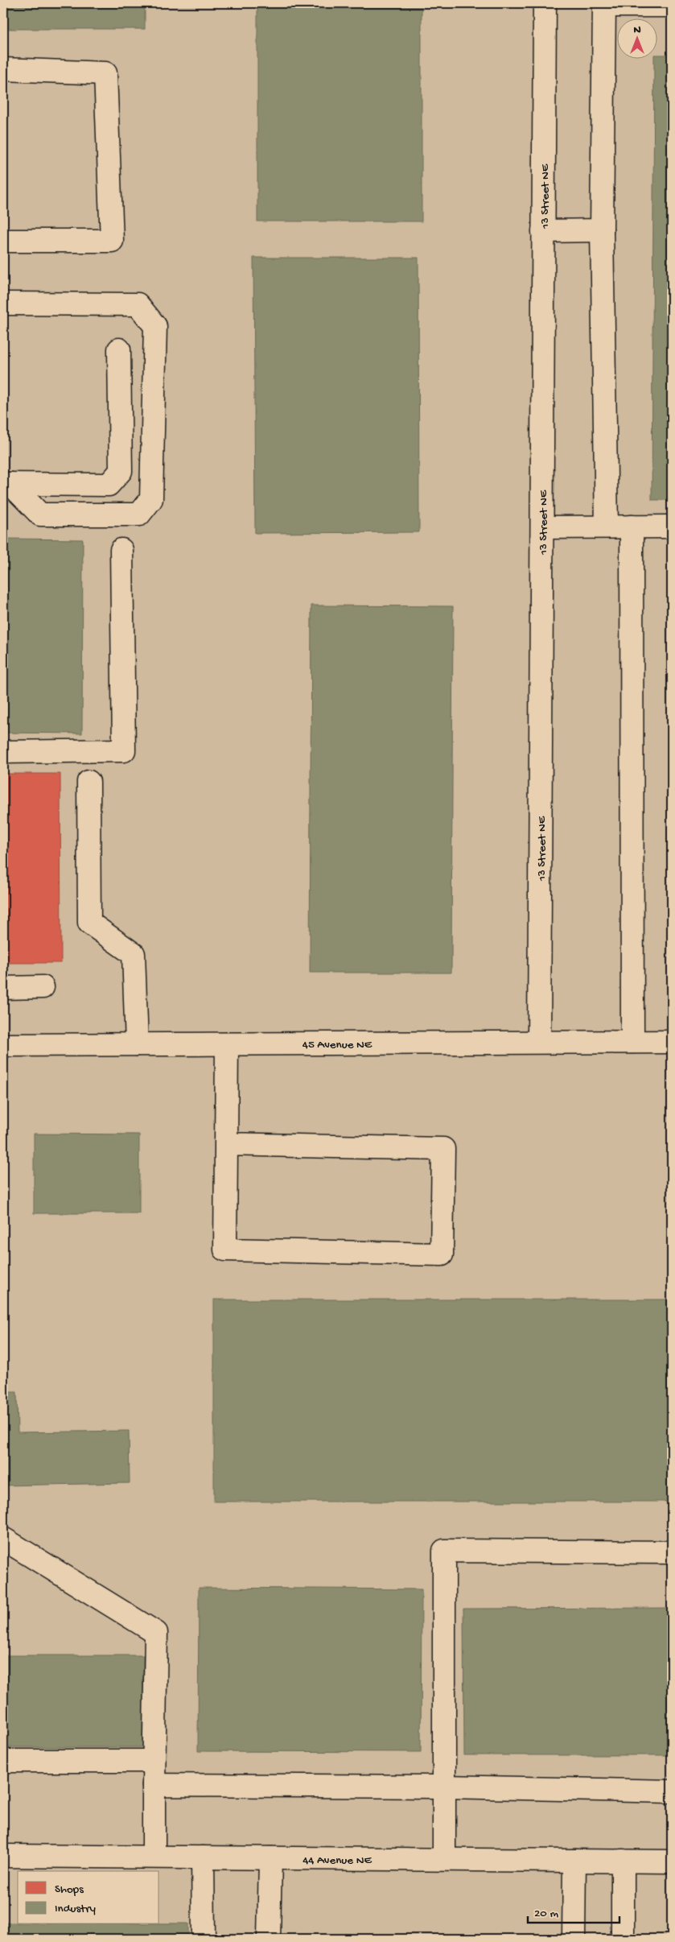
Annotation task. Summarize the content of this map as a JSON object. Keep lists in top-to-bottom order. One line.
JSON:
{"streets":{"street":["13 Street NE","45 Avenue NE","44 Avenue NE"]},"crossings":[["13 Street NE","45 Avenue NE"]],"legend":["Shops","Industry"],"scale_bar":"20 m","north":"top"}
